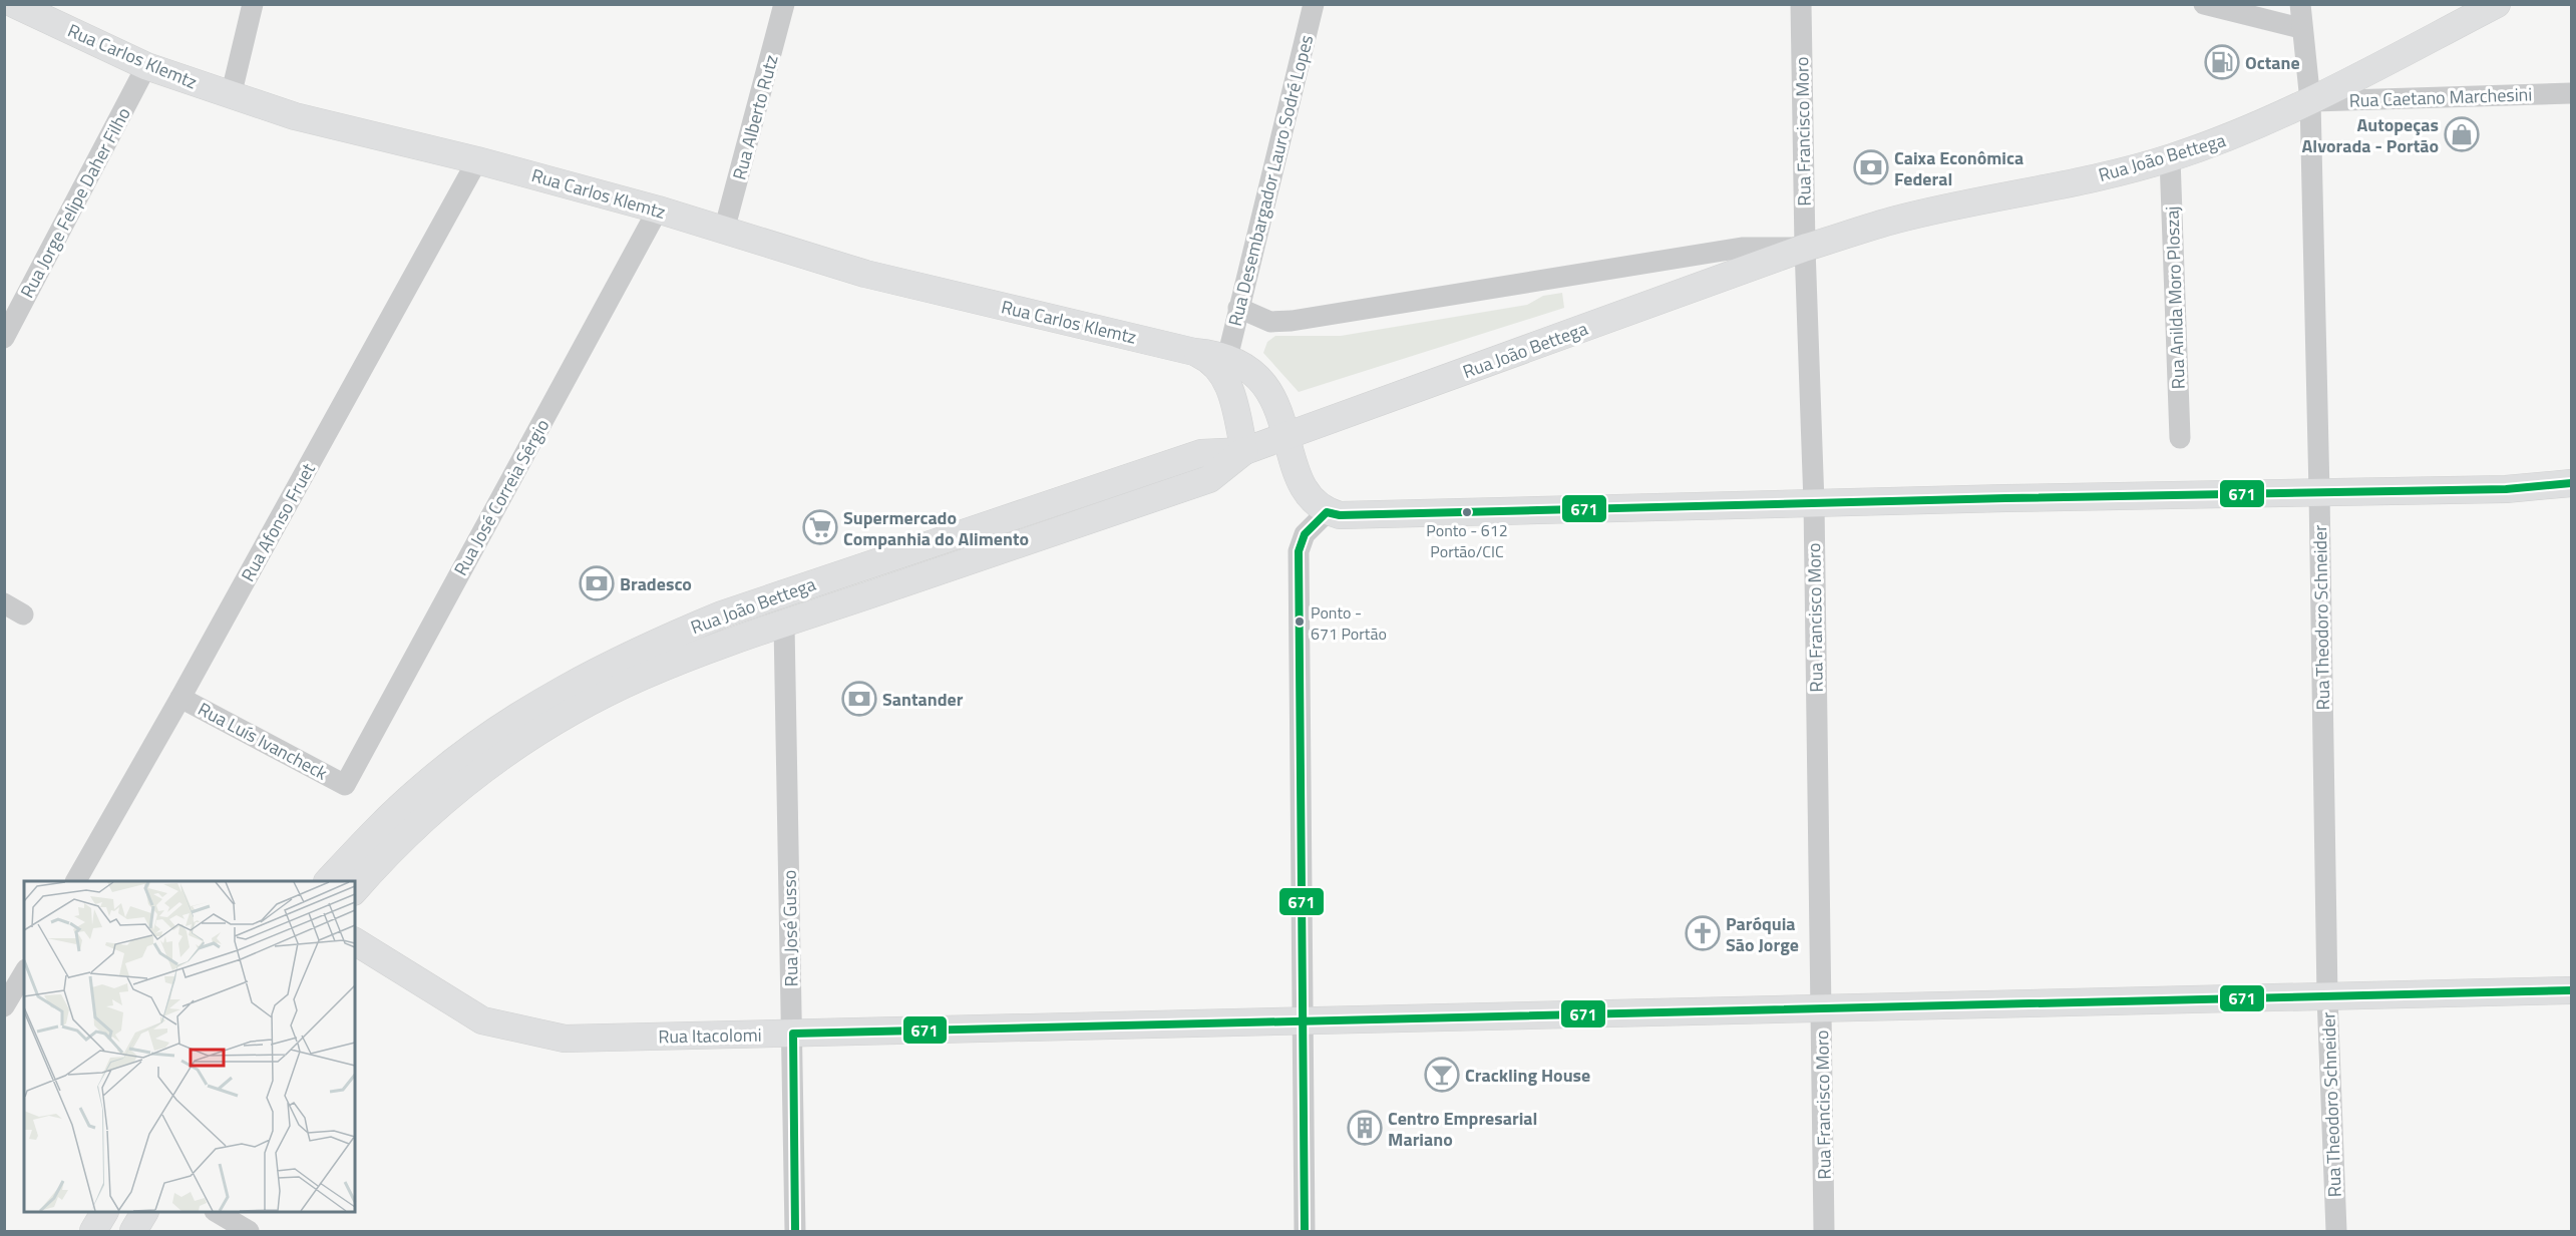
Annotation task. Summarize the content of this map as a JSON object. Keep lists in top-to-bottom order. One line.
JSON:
{"streets":{"main road":["Rua Carlos Klemtz","Rua João Bettega","Rua Itacolomi"],"street":["Rua Caetano Marchesini","Rua Alberto Rutz","Rua Francisco Moro","Rua Desembargador Lauro Sodré Lopes","Rua Jorge Felipe Daher Filho","Rua Anilda Moro Ploszaj","Rua José Correia Sérgio","Rua Afonso Fruet","Rua Theodoro Schneider","Rua Luís Ivancheck","Rua José Gusso"]},"crossings":[["Rua Carlos Klemtz","Rua Alberto Rutz"],["Rua Carlos Klemtz","Rua João Bettega"],["Rua Carlos Klemtz","Rua Desembargador Lauro Sodré Lopes"],["Rua Carlos Klemtz","Rua Jorge Felipe Daher Filho"],["Rua Carlos Klemtz","Rua José Correia Sérgio"],["Rua Carlos Klemtz","Rua Afonso Fruet"],["Rua Caetano Marchesini","Rua João Bettega"],["Rua Caetano Marchesini","Rua Theodoro Schneider"],["Rua Francisco Moro","Rua João Bettega"],["Rua Francisco Moro","Rua Itacolomi"],["Rua João Bettega","Rua Desembargador Lauro Sodré Lopes"],["Rua João Bettega","Rua Anilda Moro Ploszaj"],["Rua João Bettega","Rua Theodoro Schneider"],["Rua João Bettega","Rua José Gusso"],["Rua José Correia Sérgio","Rua Luís Ivancheck"],["Rua Afonso Fruet","Rua Luís Ivancheck"],["Rua Theodoro Schneider","Rua Itacolomi"],["Rua José Gusso","Rua Itacolomi"]],"places":{"fuel station":["Octane"],"shop":["Autopeças Alvorada - Portão"],"bank":["Caixa Econômica Federal","Bradesco","Santander"],"other":["Ponto - 612 Portão/CIC","Ponto - 671 Portão"],"supermarket":["Supermercado Companhia do Alimento"],"church":["Paróquia São Jorge"],"bar":["Crackling House"],"building":["Centro Empresarial Mariano"]},"lines":["transit line 671"]}
